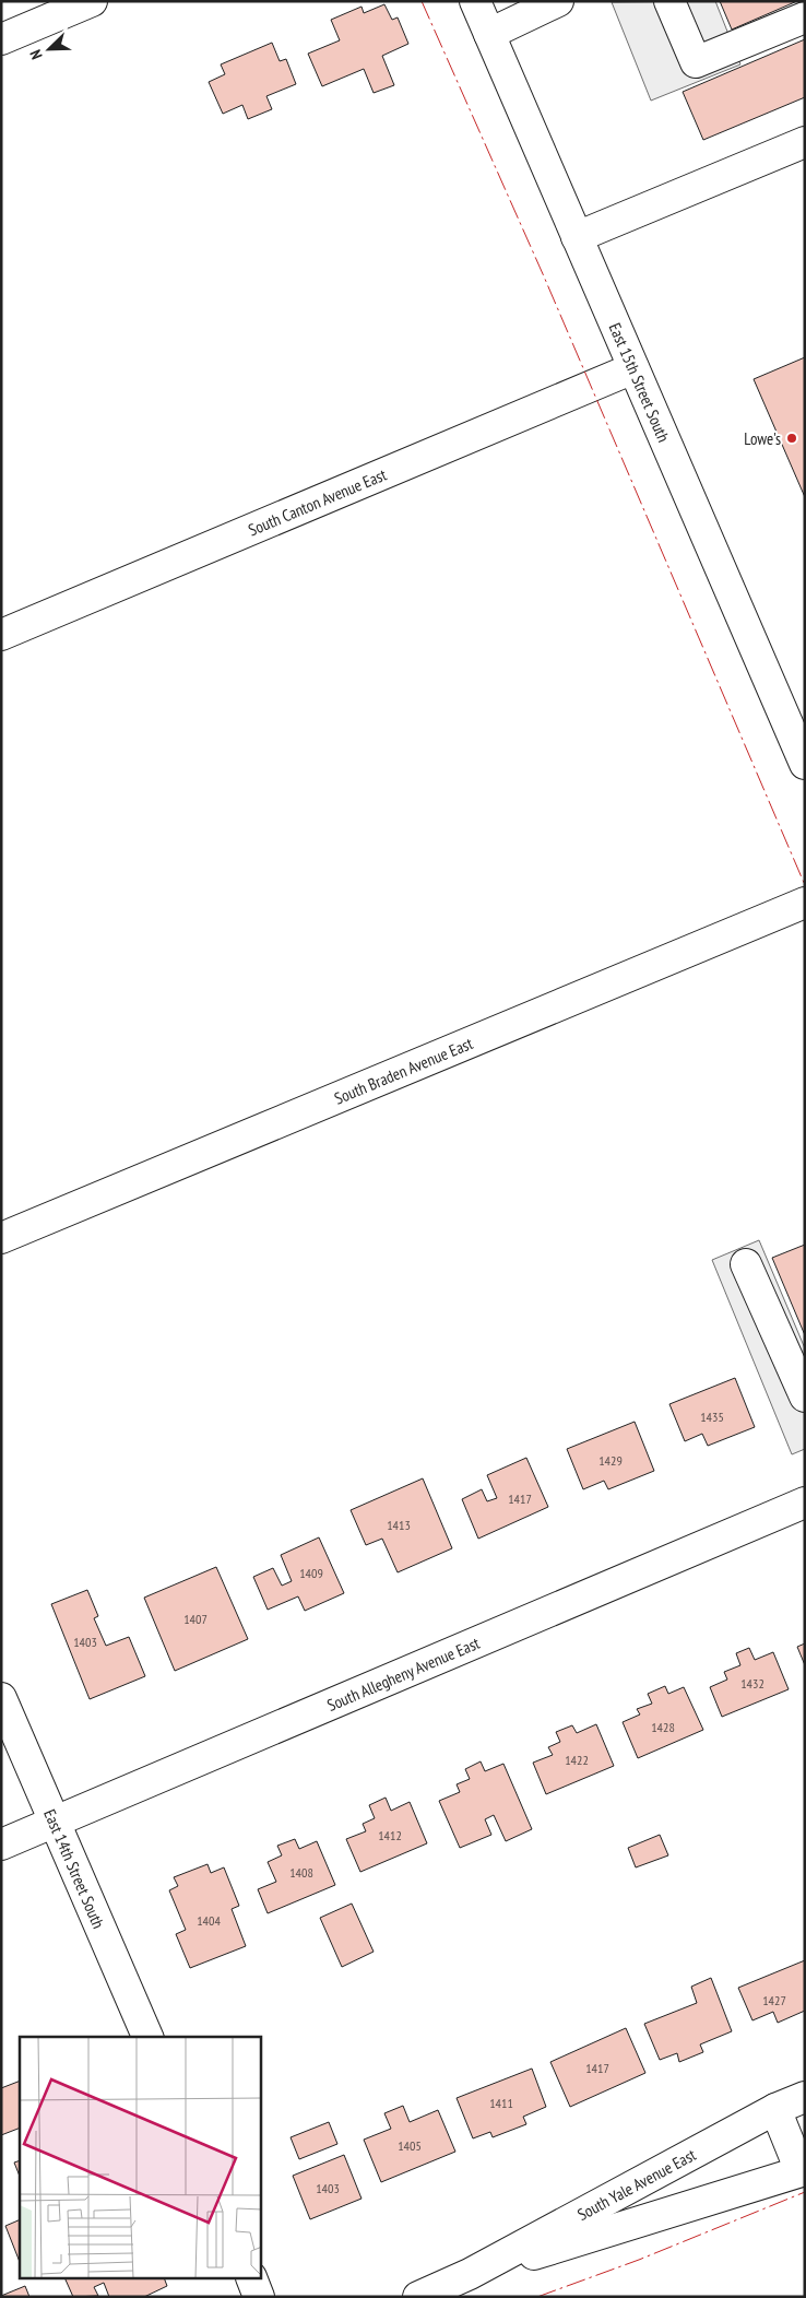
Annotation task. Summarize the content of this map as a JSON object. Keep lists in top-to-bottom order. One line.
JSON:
{"streets":{"street":["East 15th Street South","South Canton Avenue East","South Braden Avenue East","South Allegheny Avenue East","East 14th Street South","South Yale Avenue East"]},"crossings":[["East 15th Street South","South Canton Avenue East"],["South Allegheny Avenue East","East 14th Street South"]],"places":["Lowe's"],"house_numbers":["1435","1429","1417","1413","1409","1407","1403","1432","1428","1422","1412","1408","1404","1427","1417","1411","1405","1403"],"north":"bottom left"}
